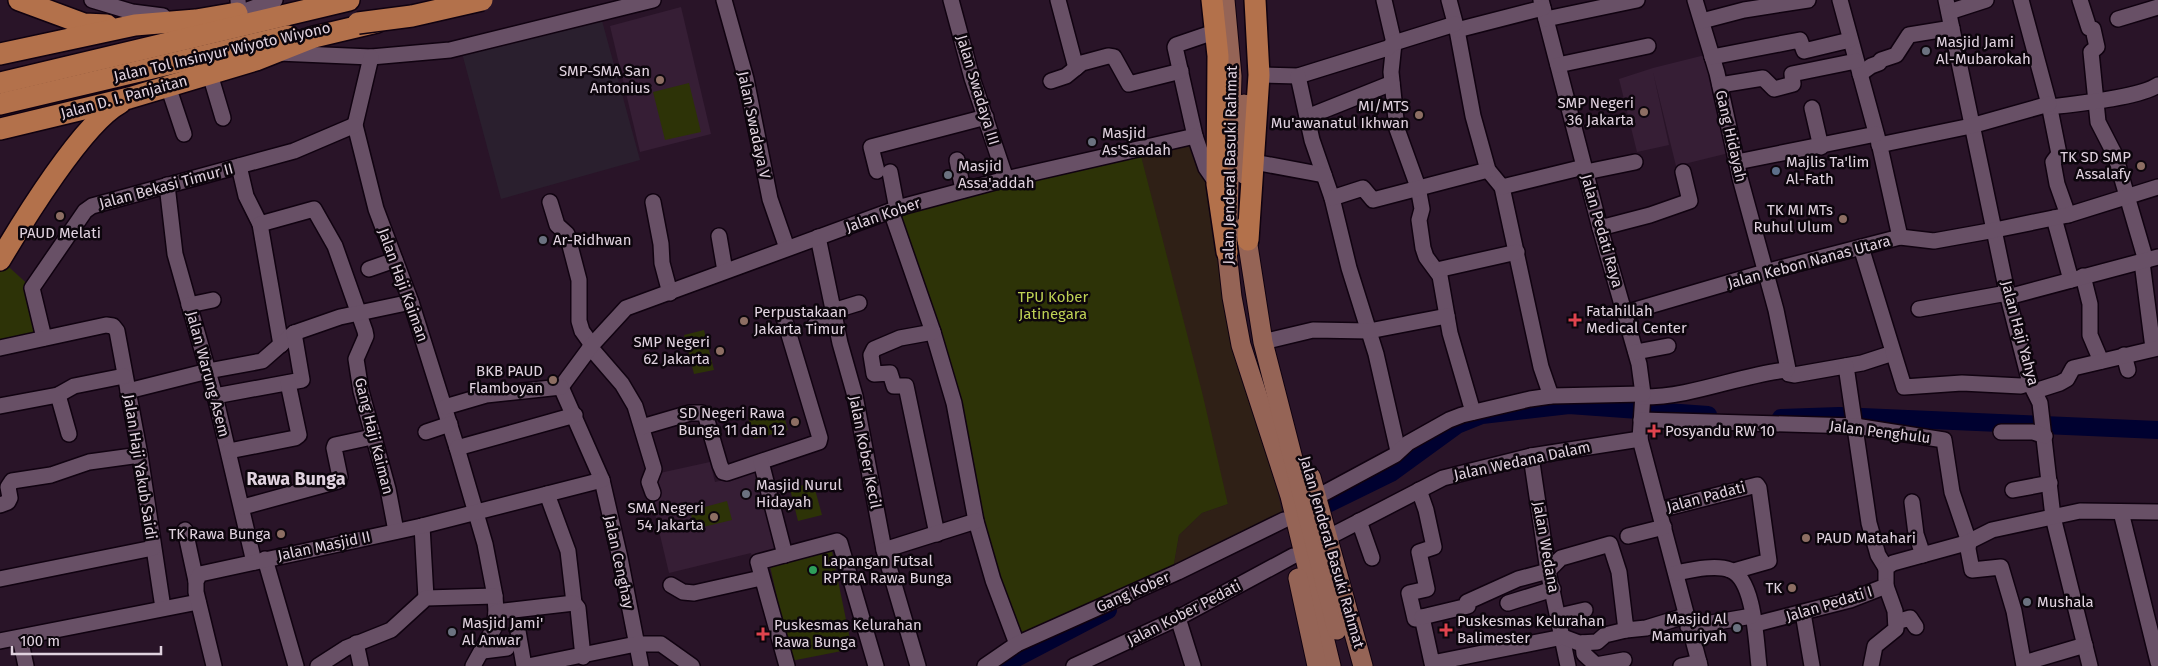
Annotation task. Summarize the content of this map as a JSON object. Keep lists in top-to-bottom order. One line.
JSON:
{"streets":{"highway":["Jalan Tol Insinyur Wiyoto Wiyono","Jalan D. I. Panjaitan"],"main road":["Jalan Jenderal Basuki Rahmat"],"street":["Jalan Swadaya III","Jalan Swadaya V","Gang Hidayah","Jalan Bekasi Timur II","Jalan Kober","Jalan Pedati Raya","Jalan Kebon Nanas Utara","Jalan Haji Kaiman","Jalan Haji Yahya","Jalan Warung Asem","Jalan Penghulu","Gang Haji Kaiman","Jalan Kober Kecil","Jalan Wedana Dalam","Jalan Haji Yakub Saidi","Jalan Padati","Jalan Masjid II","Jalan Wedana","Jalan Cenghay","Gang Kober","Jalan Pedati I","Jalan Kober Pedati"]},"crossings":[["Jalan Swadaya III","Jalan Kober"],["Jalan Swadaya V","Jalan Kober"],["Gang Hidayah","Jalan Kebon Nanas Utara"],["Jalan Jenderal Basuki Rahmat","Jalan Wedana Dalam"],["Jalan Jenderal Basuki Rahmat","Gang Kober"],["Jalan Jenderal Basuki Rahmat","Jalan Kober Pedati"],["Jalan Bekasi Timur II","Jalan Haji Kaiman"],["Jalan Bekasi Timur II","Jalan Warung Asem"],["Jalan Bekasi Timur II","Jalan Haji Yakub Saidi"],["Jalan Kober","Jalan Kober Kecil"],["Jalan Kober","Jalan Cenghay"],["Jalan Pedati Raya","Jalan Kebon Nanas Utara"],["Jalan Pedati Raya","Jalan Penghulu"],["Jalan Pedati Raya","Jalan Wedana Dalam"],["Jalan Pedati Raya","Jalan Padati"],["Jalan Pedati Raya","Jalan Pedati I"],["Jalan Kebon Nanas Utara","Jalan Haji Yahya"],["Jalan Haji Kaiman","Jalan Masjid II"],["Jalan Haji Yahya","Jalan Pedati I"],["Jalan Warung Asem","Jalan Masjid II"],["Jalan Penghulu","Jalan Pedati I"],["Gang Haji Kaiman","Jalan Masjid II"],["Jalan Wedana Dalam","Jalan Wedana"]],"districts":["Rawa Bunga"],"parks":["TPU Kober Jatinegara"],"places":{"other":["Masjid Jami Al-Mubarokah","SMP-SMA San Antonius","SMP Negeri 36 Jakarta","MI/MTS Mu'awanatul Ikhwan","Masjid As'Saadah","TK SD SMP Assalafy","Majlis Ta'lim Al-Fath","Masjid Assa'addah","PAUD Melati","TK MI MTs Ruhul Ulum","Ar-Ridhwan","Perpustakaan Jakarta Timur","SMP Negeri 62 Jakarta","BKB PAUD Flamboyan","SD Negeri Rawa Bunga 11 dan 12","Masjid Nurul Hidayah","SMA Negeri 54 Jakarta","TK Rawa Bunga","PAUD Matahari","Lapangan Futsal RPTRA Rawa Bunga","TK","Mushala","Masjid Al Mamuriyah","Masjid Jami' Al Anwar"],"health":["Fatahillah Medical Center","Posyandu RW 10","Puskesmas Kelurahan Balimester","Puskesmas Kelurahan Rawa Bunga"]},"scale_bar":"100 m"}
